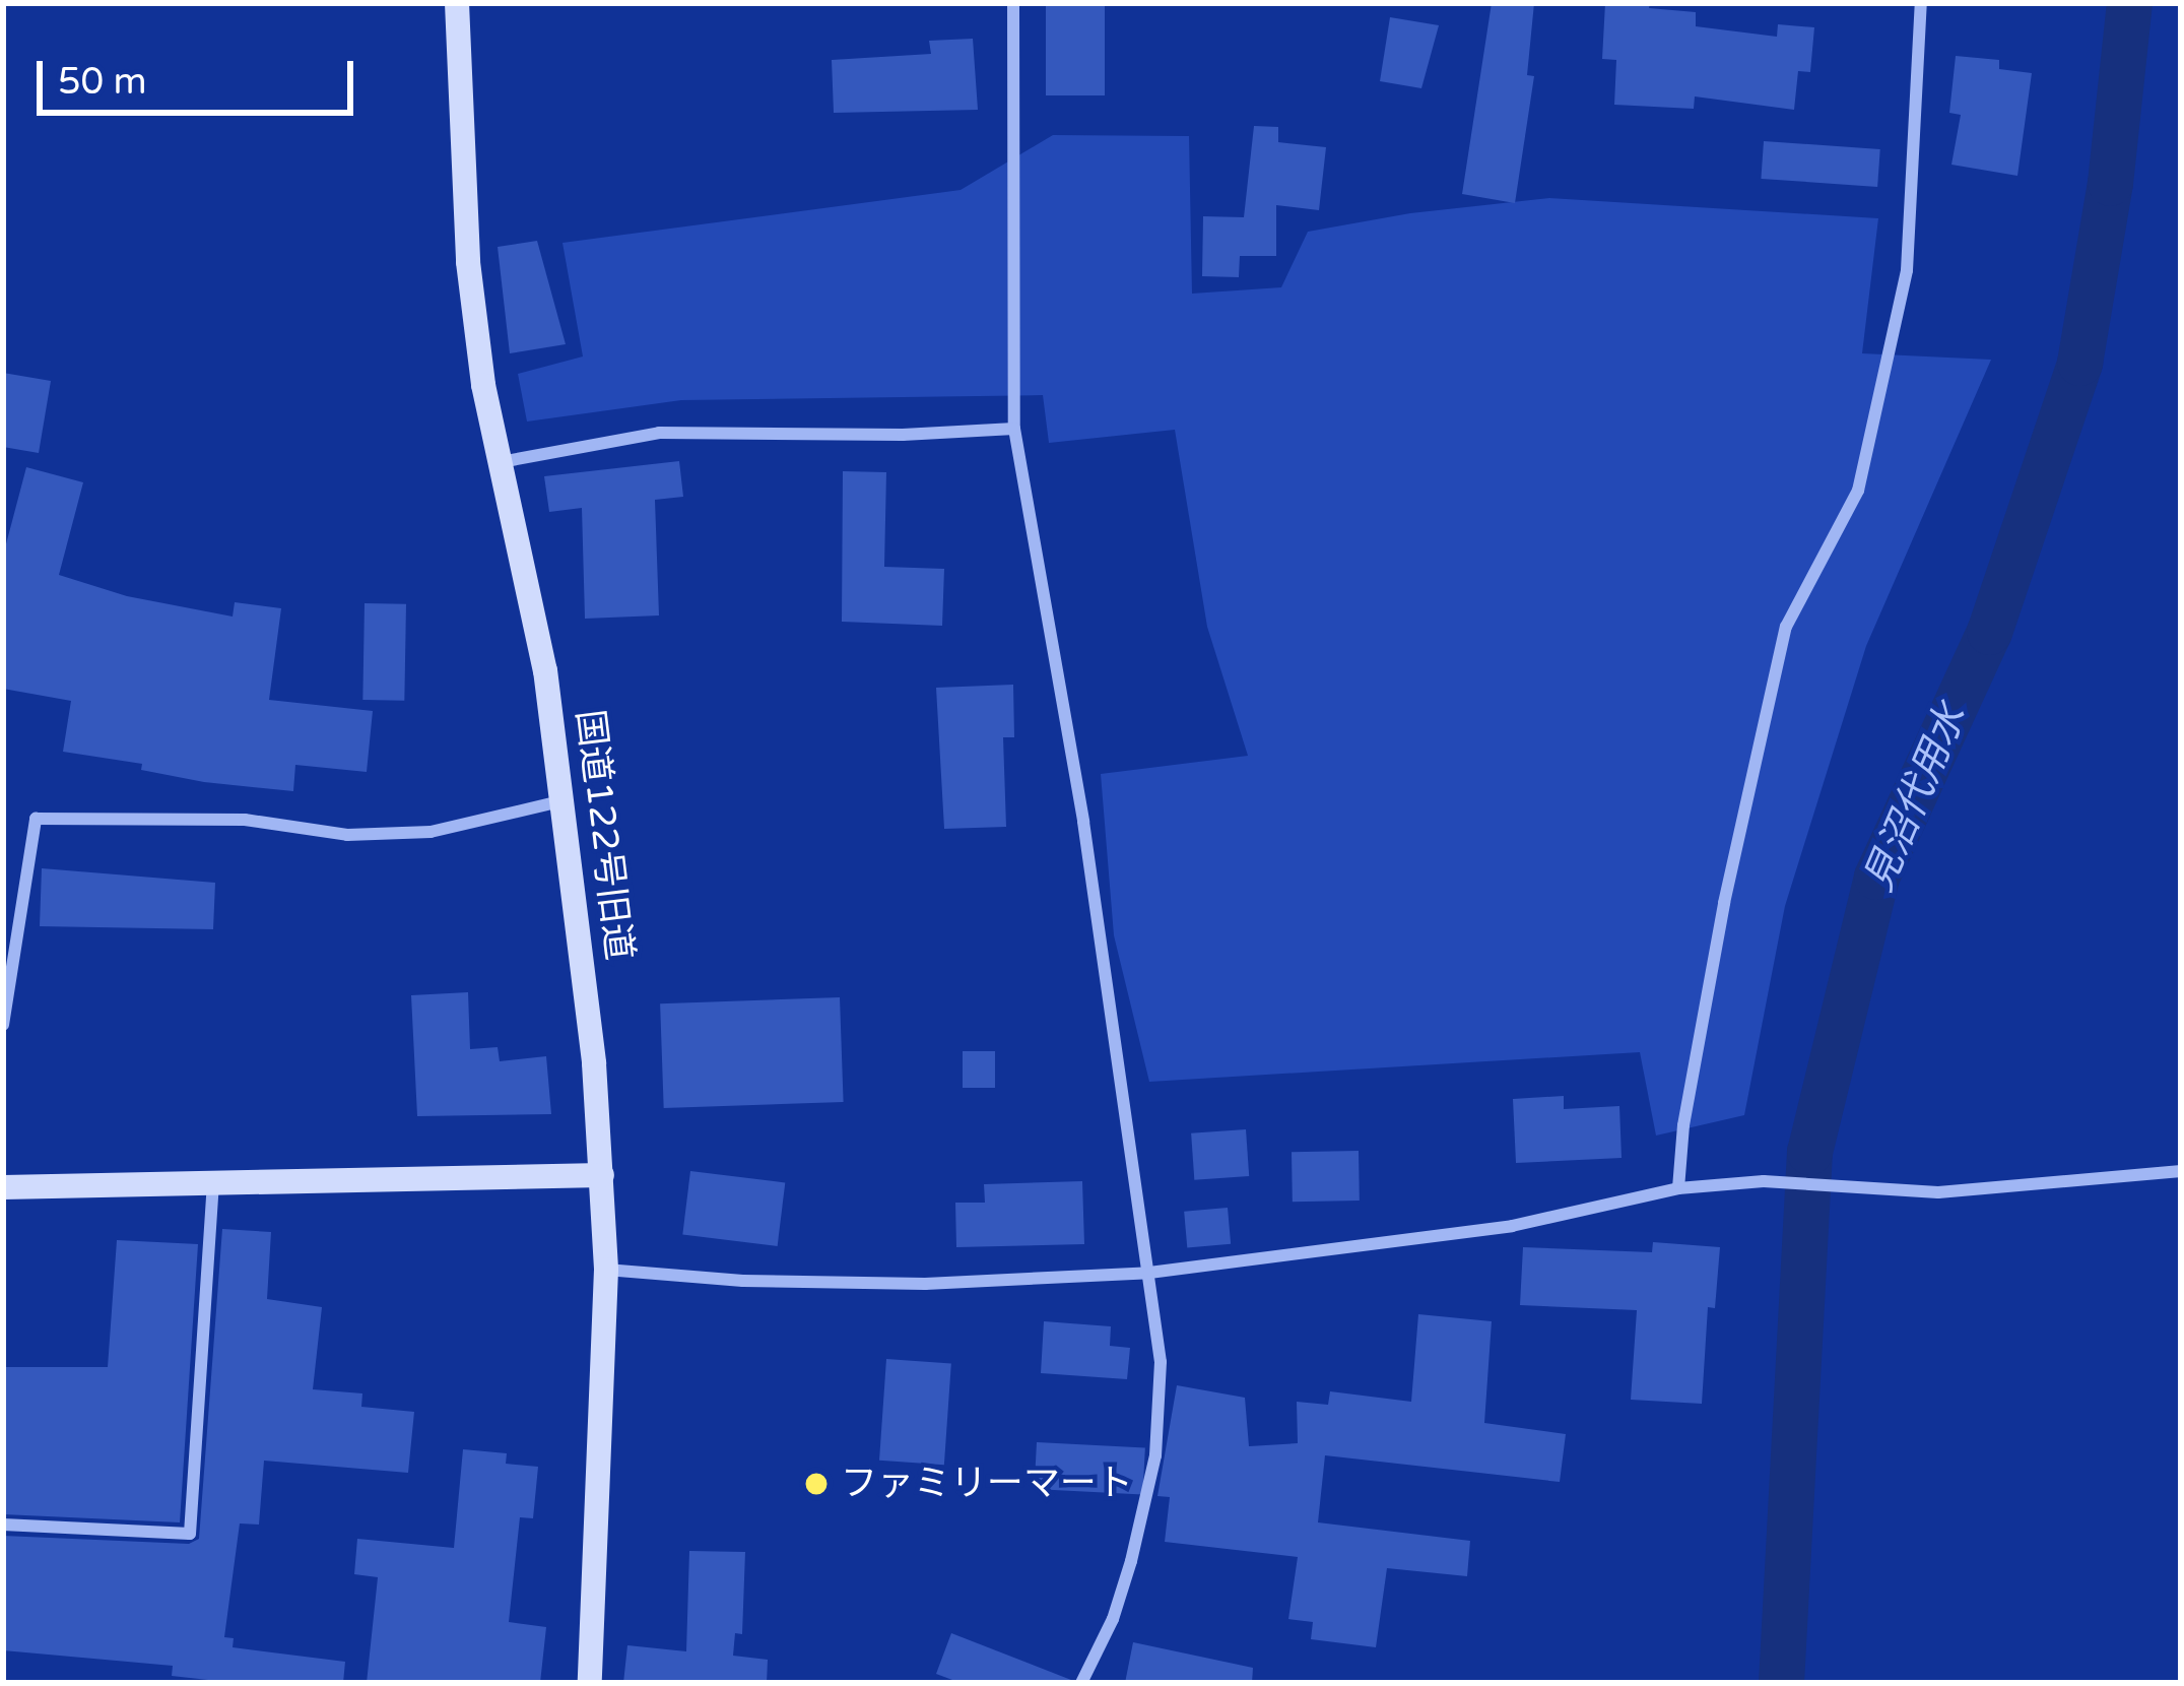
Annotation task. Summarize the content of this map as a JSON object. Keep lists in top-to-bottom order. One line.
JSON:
{"streets":{"street":["国道122号旧道"]},"water":["見沼代用水"],"places":["ファミリーマート"],"scale_bar":"50 m"}
